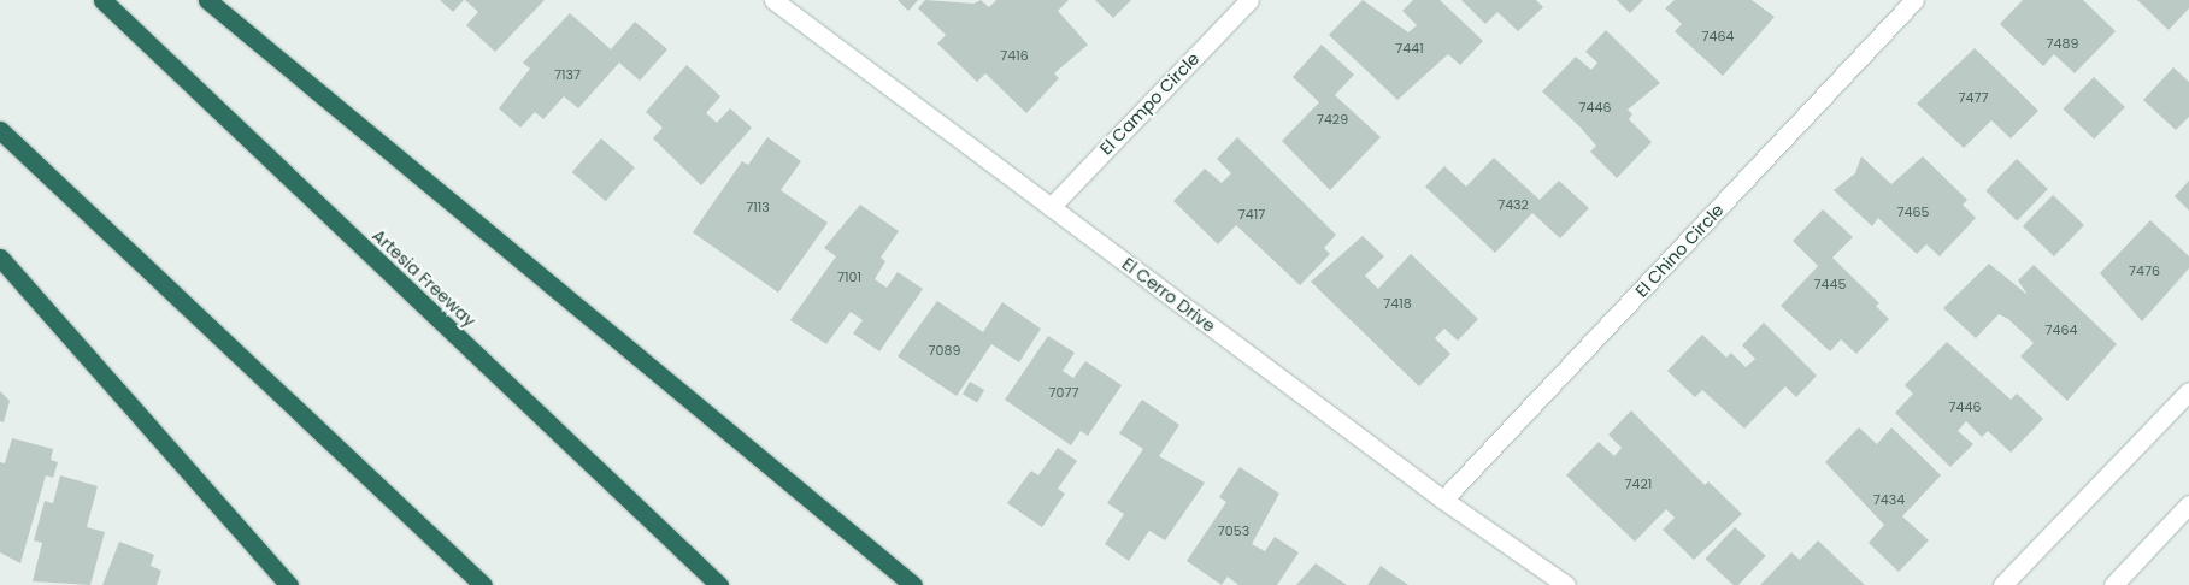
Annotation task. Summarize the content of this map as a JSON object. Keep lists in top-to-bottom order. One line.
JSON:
{"streets":{"highway":["Artesia Freeway"],"street":["El Campo Circle","El Chino Circle","El Cerro Drive"]},"crossings":[["El Campo Circle","El Cerro Drive"],["El Chino Circle","El Cerro Drive"]],"house_numbers":["7464","7489","7441","7416","7137","7477","7446","7429","7432","7113","7465","7417","7476","7101","7445","7418","7464","7089","7077","7446","7421","7434","7053"]}
